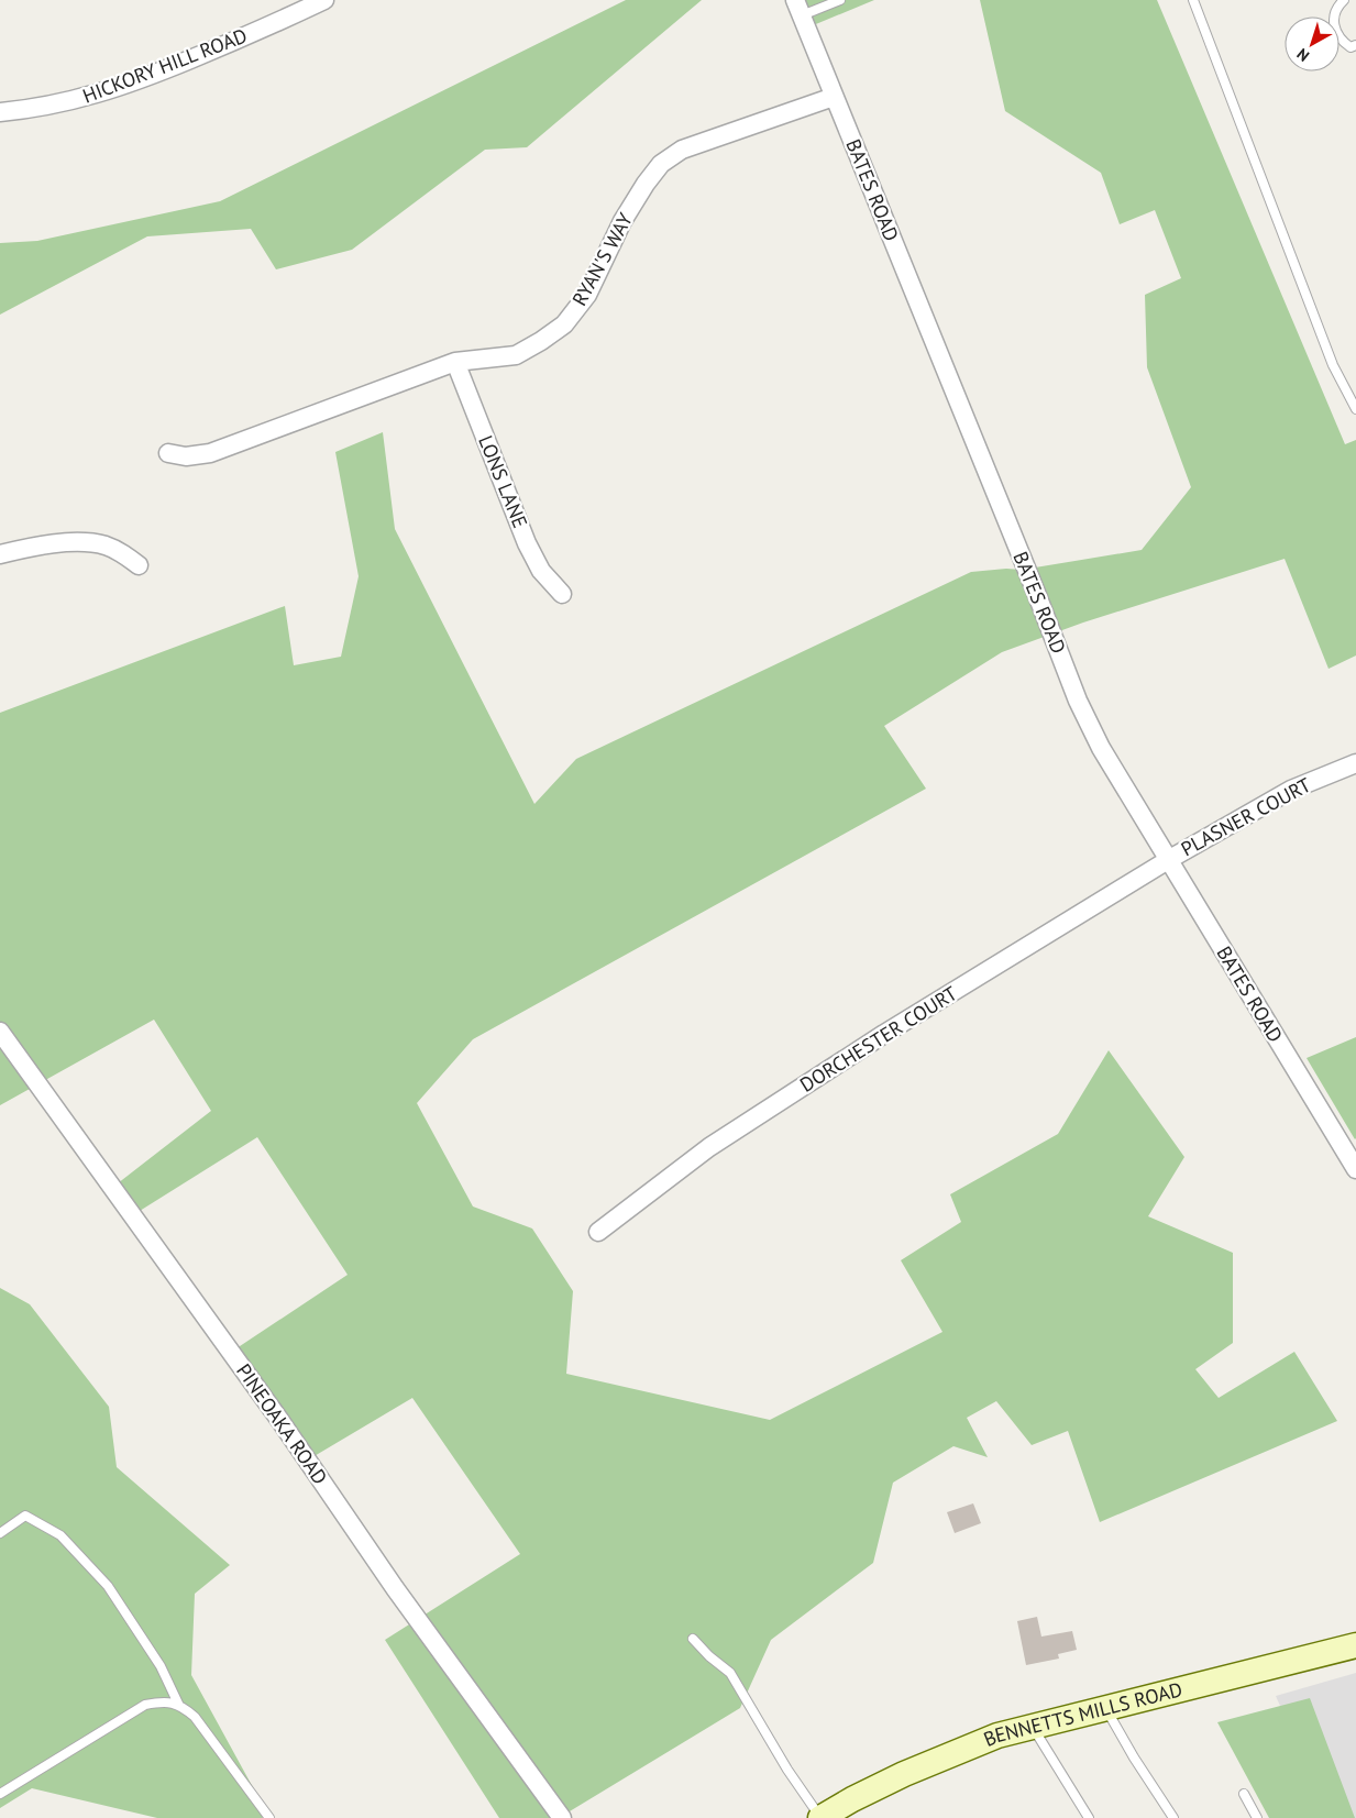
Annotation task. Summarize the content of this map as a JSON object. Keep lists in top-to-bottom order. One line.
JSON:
{"streets":{"main road":["BENNETTS MILLS ROAD"],"street":["HICKORY HILL ROAD","BATES ROAD","RYAN'S WAY","LONS LANE","PLASNER COURT","DORCHESTER COURT","PINEOAKA ROAD"]},"crossings":[["BATES ROAD","RYAN'S WAY"],["BATES ROAD","PLASNER COURT"],["BATES ROAD","DORCHESTER COURT"],["RYAN'S WAY","LONS LANE"],["PLASNER COURT","DORCHESTER COURT"]],"north":"bottom left"}
